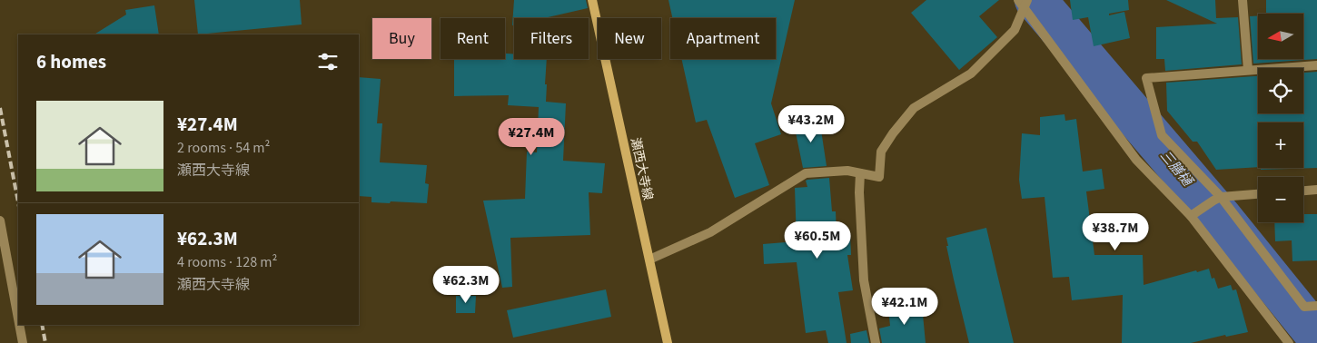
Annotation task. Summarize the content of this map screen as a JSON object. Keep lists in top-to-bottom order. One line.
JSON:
{"streets":{"main road":["瀬西大寺線"]},"water":["三膳樋"],"north":"left","page":{"map_buttons":["+","−"],"chip":["Buy","Rent","Filters","New","Apartment"],"heading":"6 homes","list":[{"name":"¥27.4M","note":"2 rooms · 54 m² · 瀬西大寺線"},{"name":"¥62.3M","note":"4 rooms · 128 m² · 瀬西大寺線"}],"price":["¥43.2M","¥27.4M","¥38.7M","¥60.5M","¥62.3M","¥42.1M"]}}
